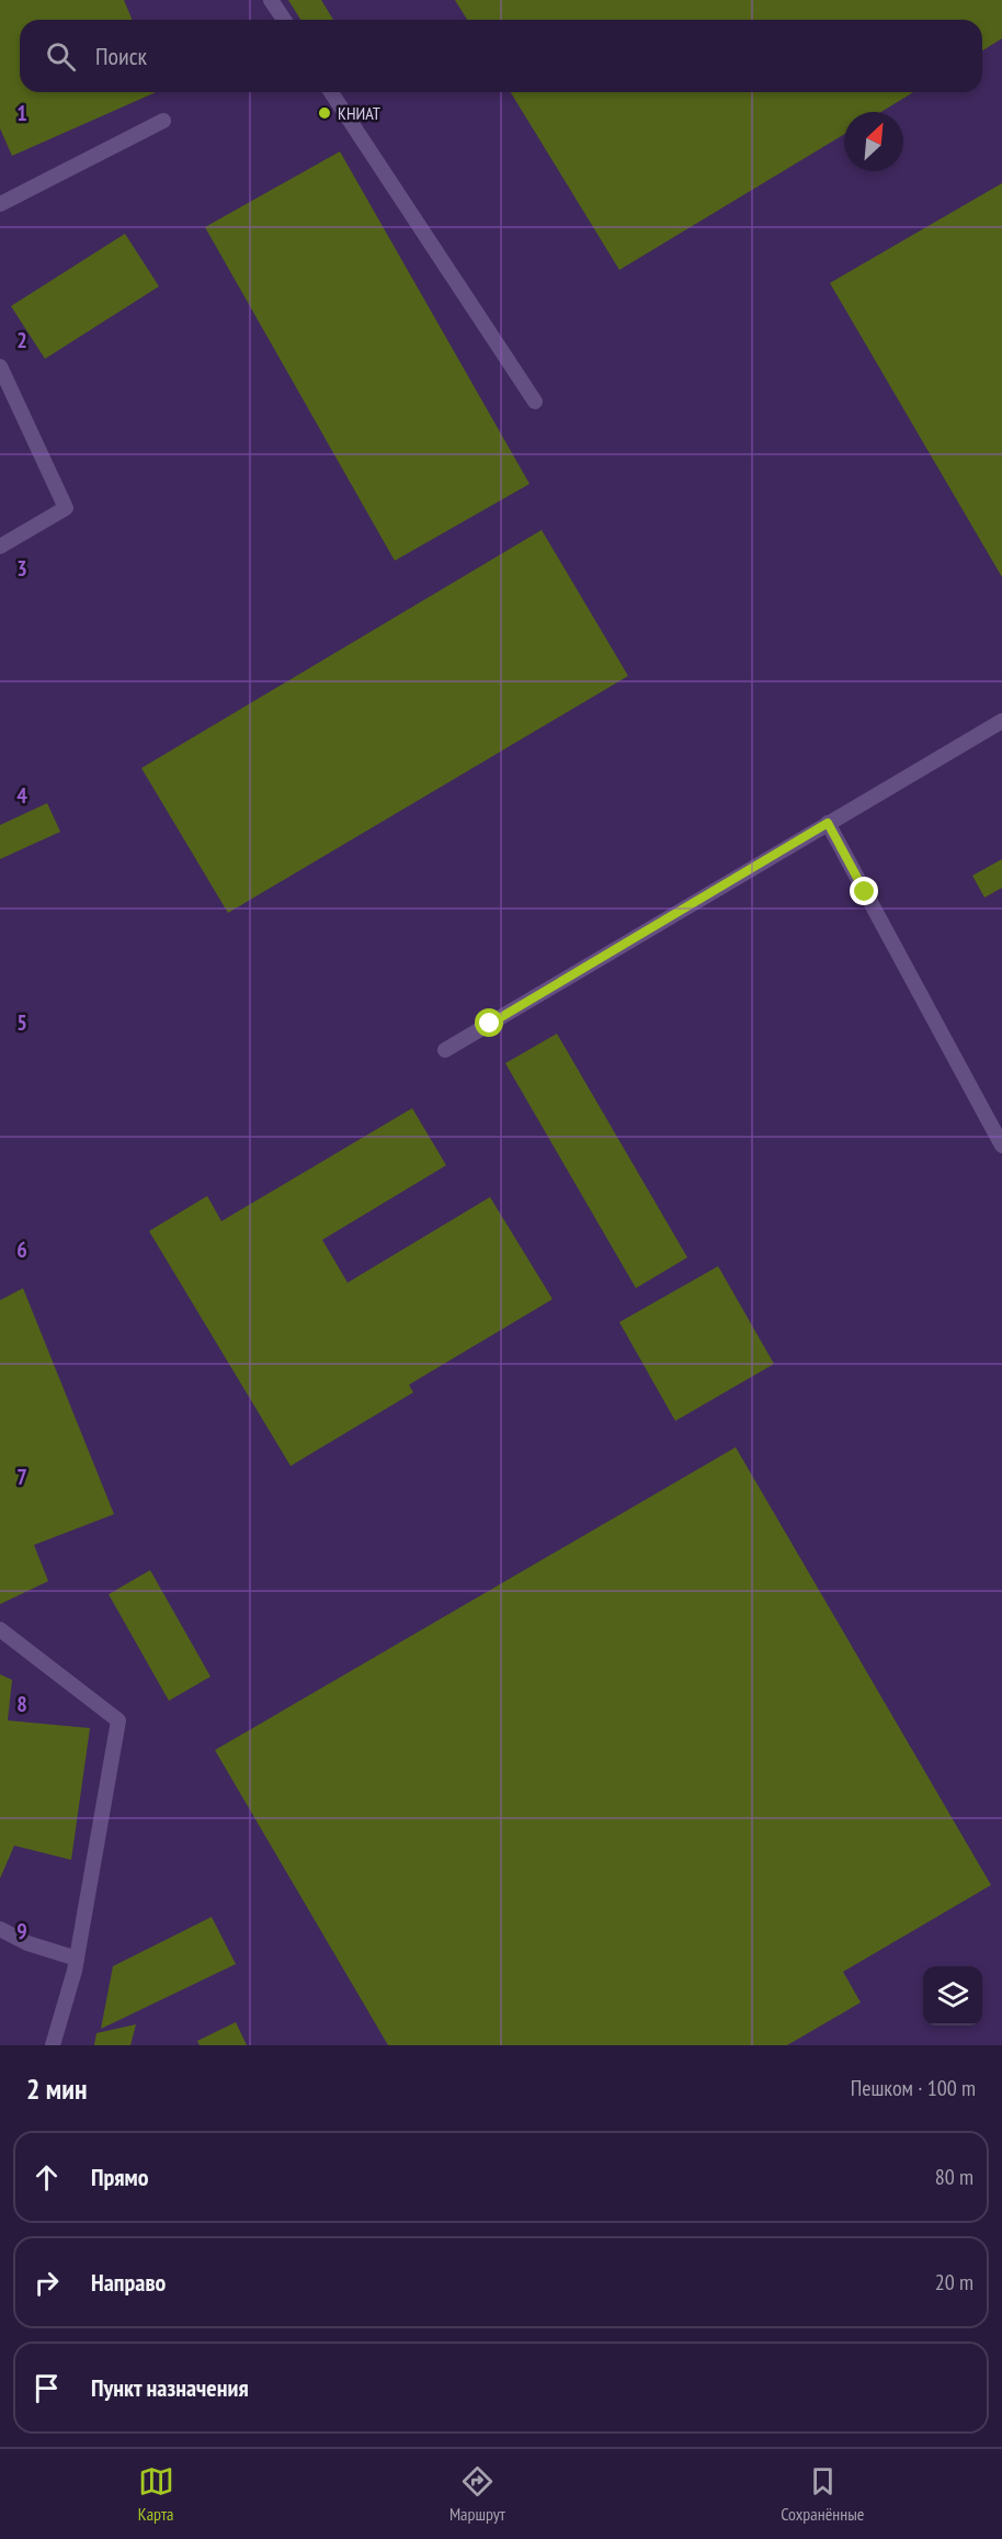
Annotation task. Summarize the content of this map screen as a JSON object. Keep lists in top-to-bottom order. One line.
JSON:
{"places":["КНИАТ"],"north":"top right","page":{"search":"Поиск","heading":["2 мин","Пешком · 100 m"],"list":[["Прямо","80 m"],["Направо","20 m"],"Пункт назначения"],"nav":["Карта","Маршрут","Сохранённые"]},"grid":{"rows":["1","2","3","4","5","6","7","8","9"]}}
